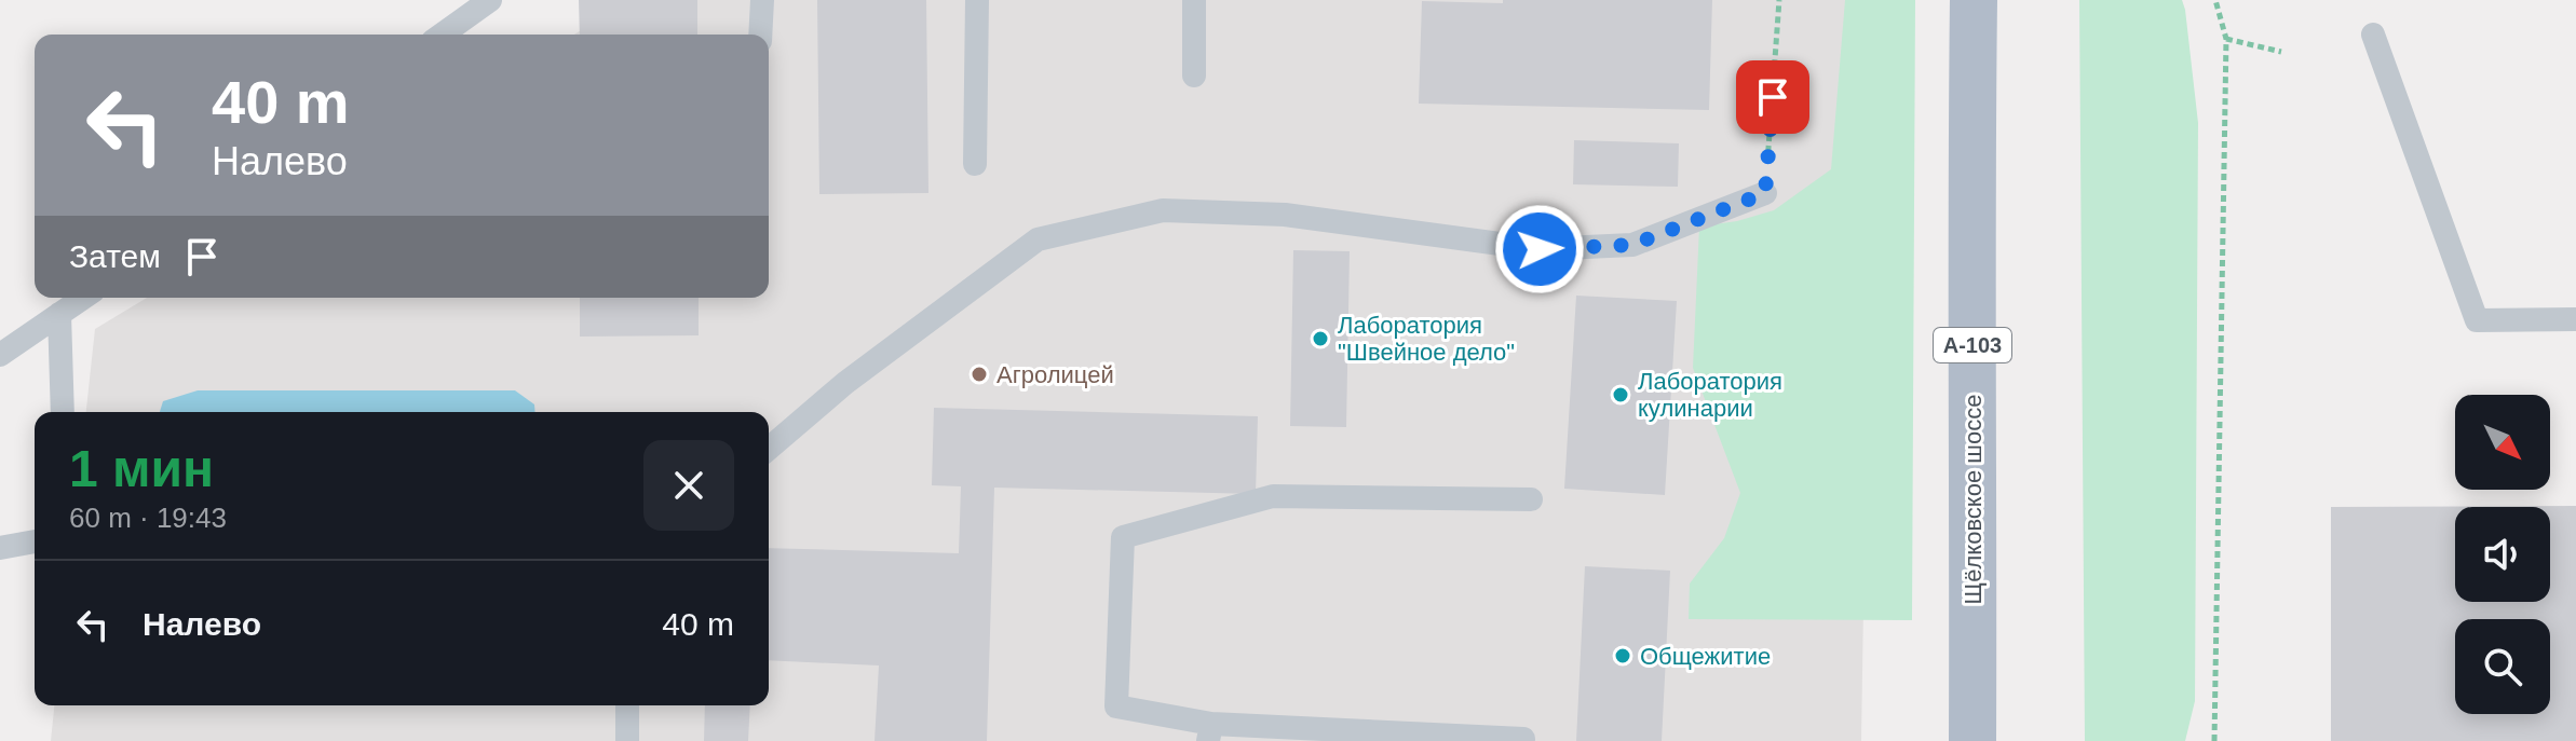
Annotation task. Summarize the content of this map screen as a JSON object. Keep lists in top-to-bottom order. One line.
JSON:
{"streets":{"main road":["А-103","Щёлковское шоссе"]},"places":["Лаборатория \"Швейное дело\"","Агролицей","Лаборатория кулинарии","Общежитие"],"north":"bottom right","page":{"turn":["40 m","Налево"],"then":"Затем","heading":["1 мин","60 m · 19:43"],"list":[{"name":"Налево","value":"40 m"}]}}
